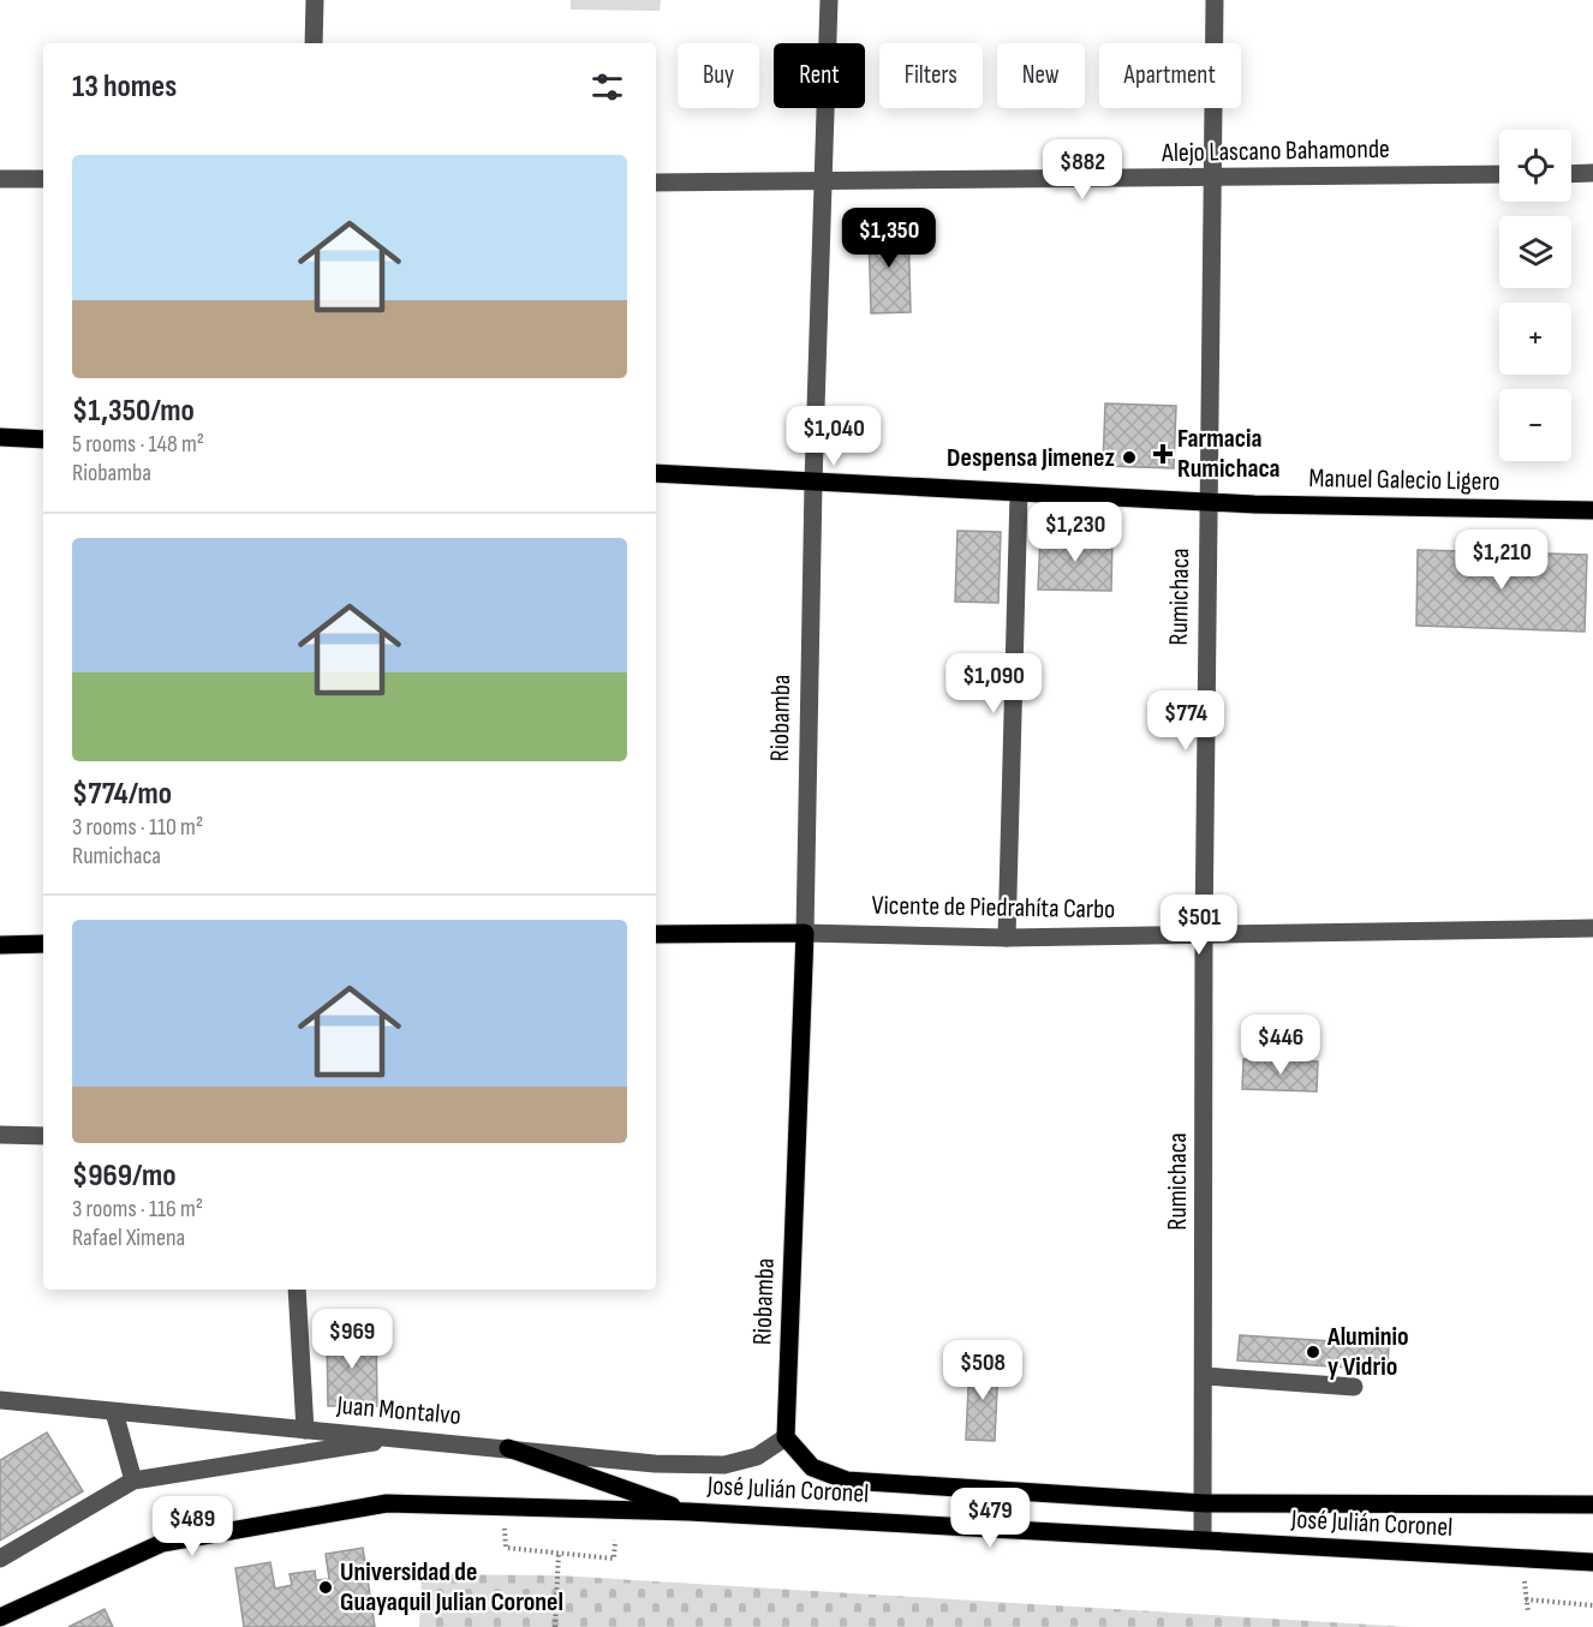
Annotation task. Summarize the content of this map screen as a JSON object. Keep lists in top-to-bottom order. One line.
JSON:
{"streets":{"main road":["Manuel Galecio Ligero","Riobamba","Vicente de Piedrahíta Carbo","José Julián Coronel"],"street":["Alejo Lascano Bahamonde","Rumichaca","Juan Montalvo"]},"crossings":[["Alejo Lascano Bahamonde","Rumichaca"],["Alejo Lascano Bahamonde","Riobamba"],["Manuel Galecio Ligero","Rumichaca"],["Manuel Galecio Ligero","Riobamba"],["Rumichaca","Vicente de Piedrahíta Carbo"],["Rumichaca","José Julián Coronel"],["Riobamba","Vicente de Piedrahíta Carbo"],["Riobamba","Juan Montalvo"],["Riobamba","José Julián Coronel"],["Juan Montalvo","José Julián Coronel"]],"places":{"health":["Farmacia Rumichaca"],"other":["Despensa Jimenez","Aluminio y Vidrio","Universidad de Guayaquil Julian Coronel"]},"page":{"chip":["Buy","Rent","Filters","New","Apartment"],"heading":"13 homes","map_buttons":["+","−"],"list":[{"name":"$1,350/mo","note":"5 rooms · 148 m² · Riobamba"},{"name":"$774/mo","note":"3 rooms · 110 m² · Rumichaca"},{"name":"$969/mo","note":"3 rooms · 116 m² · Rafael Ximena"}],"price":["$882","$1,350","$1,040","$1,230","$1,210","$1,090","$774","$501","$446","$969","$508","$479","$489"]}}
